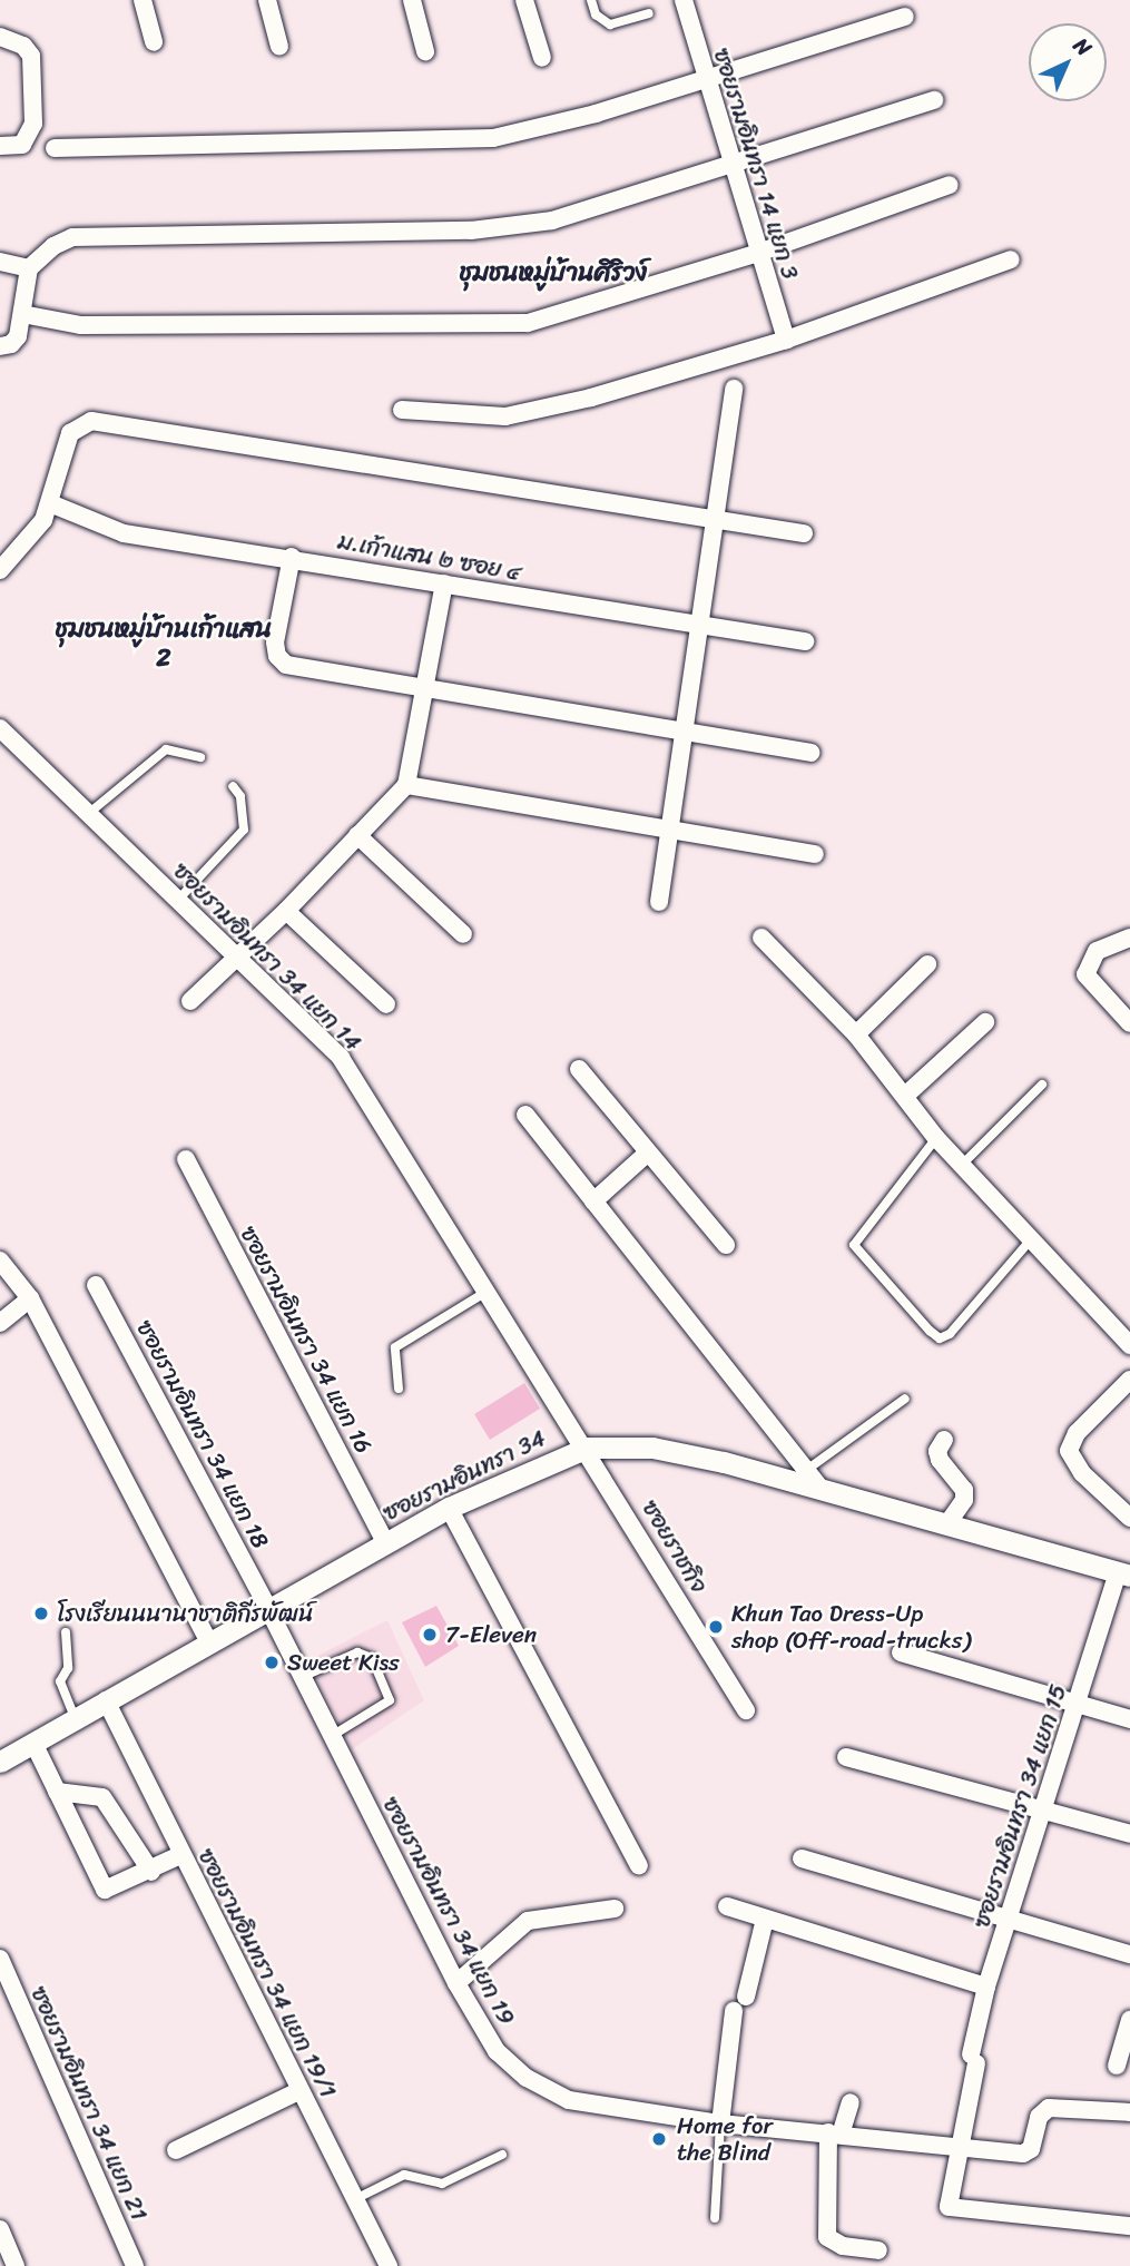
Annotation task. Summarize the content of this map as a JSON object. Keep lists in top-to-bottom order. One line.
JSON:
{"streets":{"street":["ซอยรามอินทรา 14 แยก 3","ม.เก้าแสน ๒ ซอย ๔","ซอยรามอินทรา 34 แยก 14","ซอยรามอินทรา 34 แยก 16","ซอยรามอินทรา 34 แยก 18","ซอยรามอินทรา 34","ซอยราชกิจ","ซอยรามอินทรา 34 แยก 15","ซอยรามอินทรา 34 แยก 19","ซอยรามอินทรา 34 แยก 19/1","ซอยรามอินทรา 34 แยก 21"]},"crossings":[["ซอยรามอินทรา 34 แยก 14","ซอยรามอินทรา 34"],["ซอยรามอินทรา 34 แยก 14","ซอยราชกิจ"],["ซอยรามอินทรา 34 แยก 16","ซอยรามอินทรา 34"],["ซอยรามอินทรา 34 แยก 18","ซอยรามอินทรา 34"],["ซอยรามอินทรา 34 แยก 18","ซอยรามอินทรา 34 แยก 19"],["ซอยรามอินทรา 34","ซอยราชกิจ"],["ซอยรามอินทรา 34","ซอยรามอินทรา 34 แยก 15"],["ซอยรามอินทรา 34","ซอยรามอินทรา 34 แยก 19"],["ซอยรามอินทรา 34","ซอยรามอินทรา 34 แยก 19/1"],["ซอยรามอินทรา 34 แยก 15","ซอยรามอินทรา 34 แยก 19"]],"districts":["ชุมชนหมู่บ้านศิริวง์","ชุมชนหมู่บ้านเก้าแสน 2"],"places":["โรงเรียนนนานาชาติกีรพัฒน์","Khun Tao Dress-Up shop (Off-road-trucks)","7-Eleven","Sweet Kiss","Home for the Blind"],"north":"top right"}
